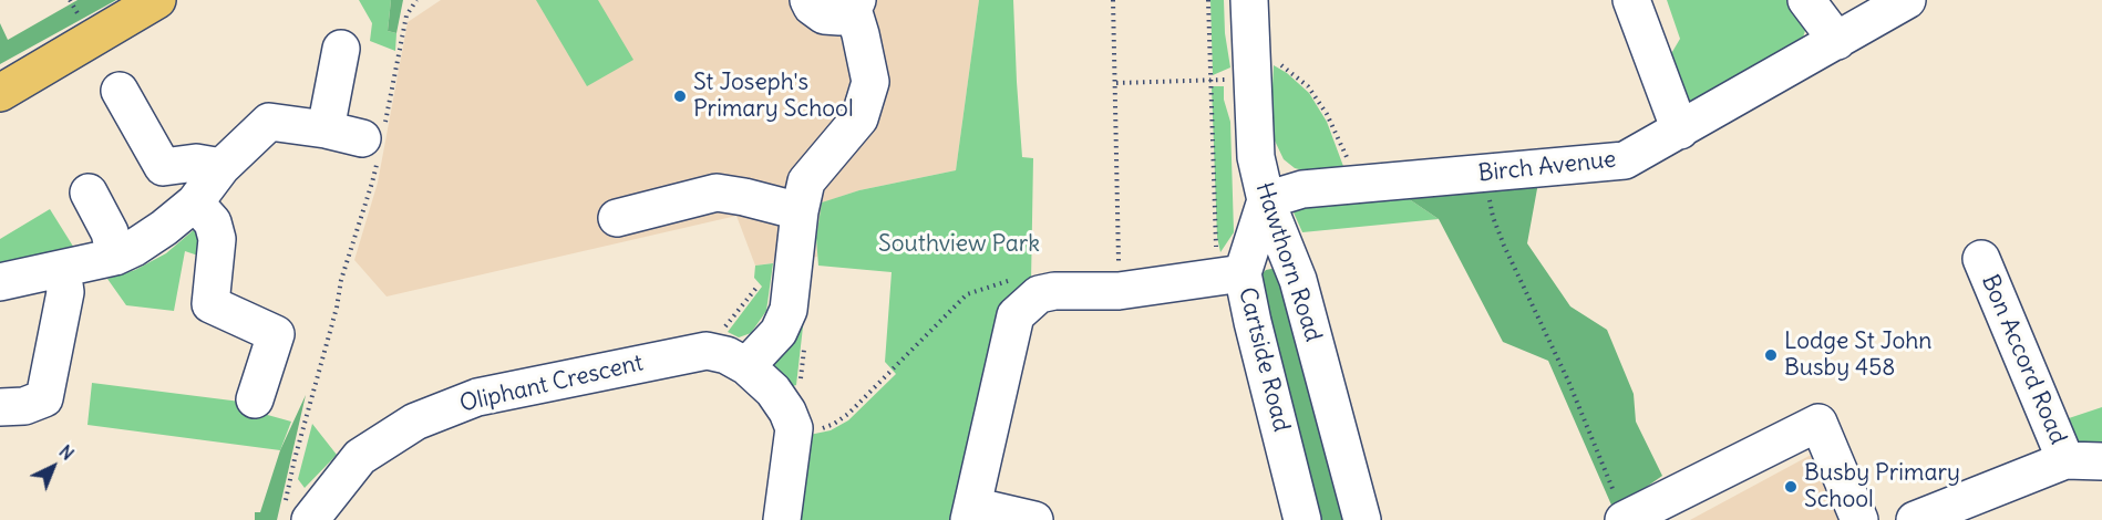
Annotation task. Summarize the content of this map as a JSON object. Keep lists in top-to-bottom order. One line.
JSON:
{"streets":{"street":["Birch Avenue","Hawthorn Road","Cartside Road","Bon Accord Road","Oliphant Crescent"]},"crossings":[["Birch Avenue","Hawthorn Road"],["Birch Avenue","Cartside Road"],["Hawthorn Road","Cartside Road"]],"parks":["Southview Park"],"places":["St Joseph's Primary School","Lodge St John Busby 458","Busby Primary School"],"north":"top right"}
